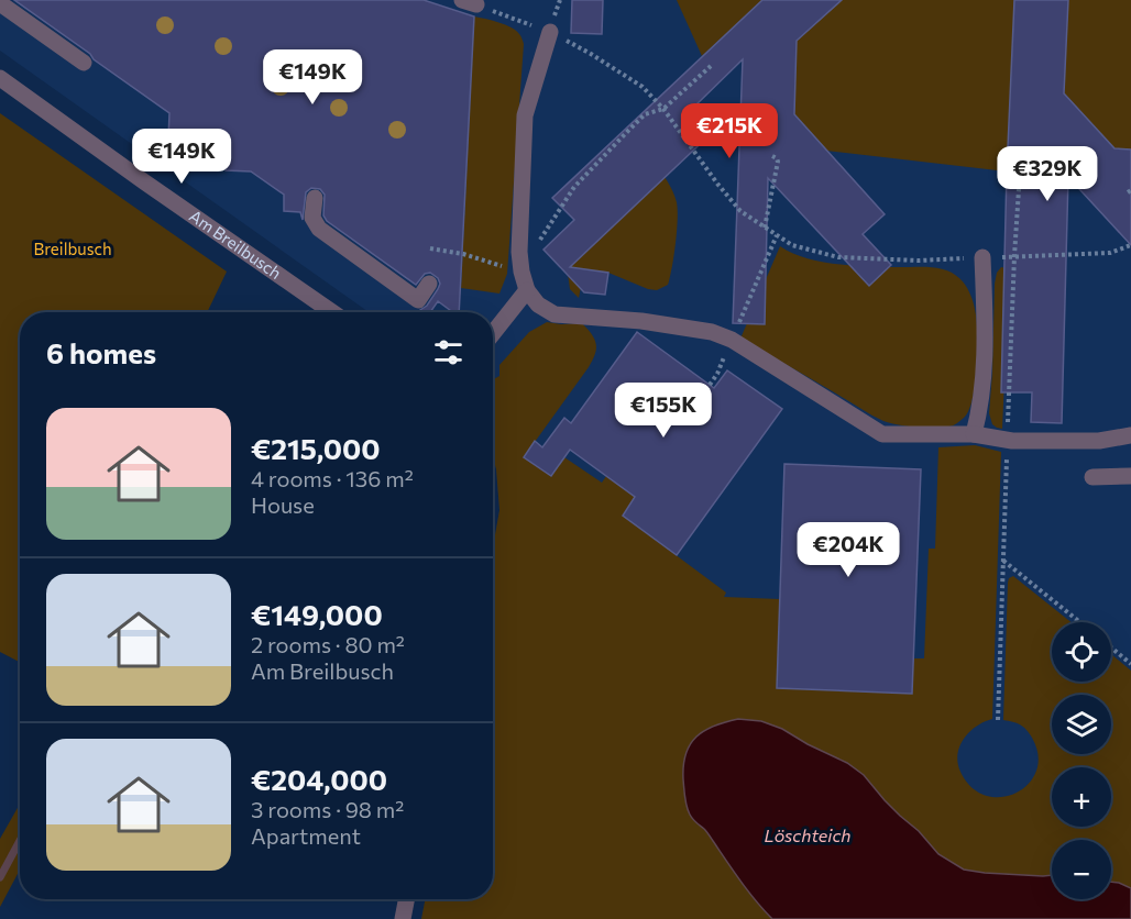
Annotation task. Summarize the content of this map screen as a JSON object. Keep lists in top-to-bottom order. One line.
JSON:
{"streets":{"street":["Am Breilbusch"]},"water":["Löschteich"],"parks":["Breilbusch"],"page":{"price":["€149K","€215K","€149K","€329K","€155K","€204K"],"heading":"6 homes","list":[{"name":"€215,000","note":"4 rooms · 136 m² · House"},{"name":"€149,000","note":"2 rooms · 80 m² · Am Breilbusch"},{"name":"€204,000","note":"3 rooms · 98 m² · Apartment"}],"map_buttons":["+","−"]}}
